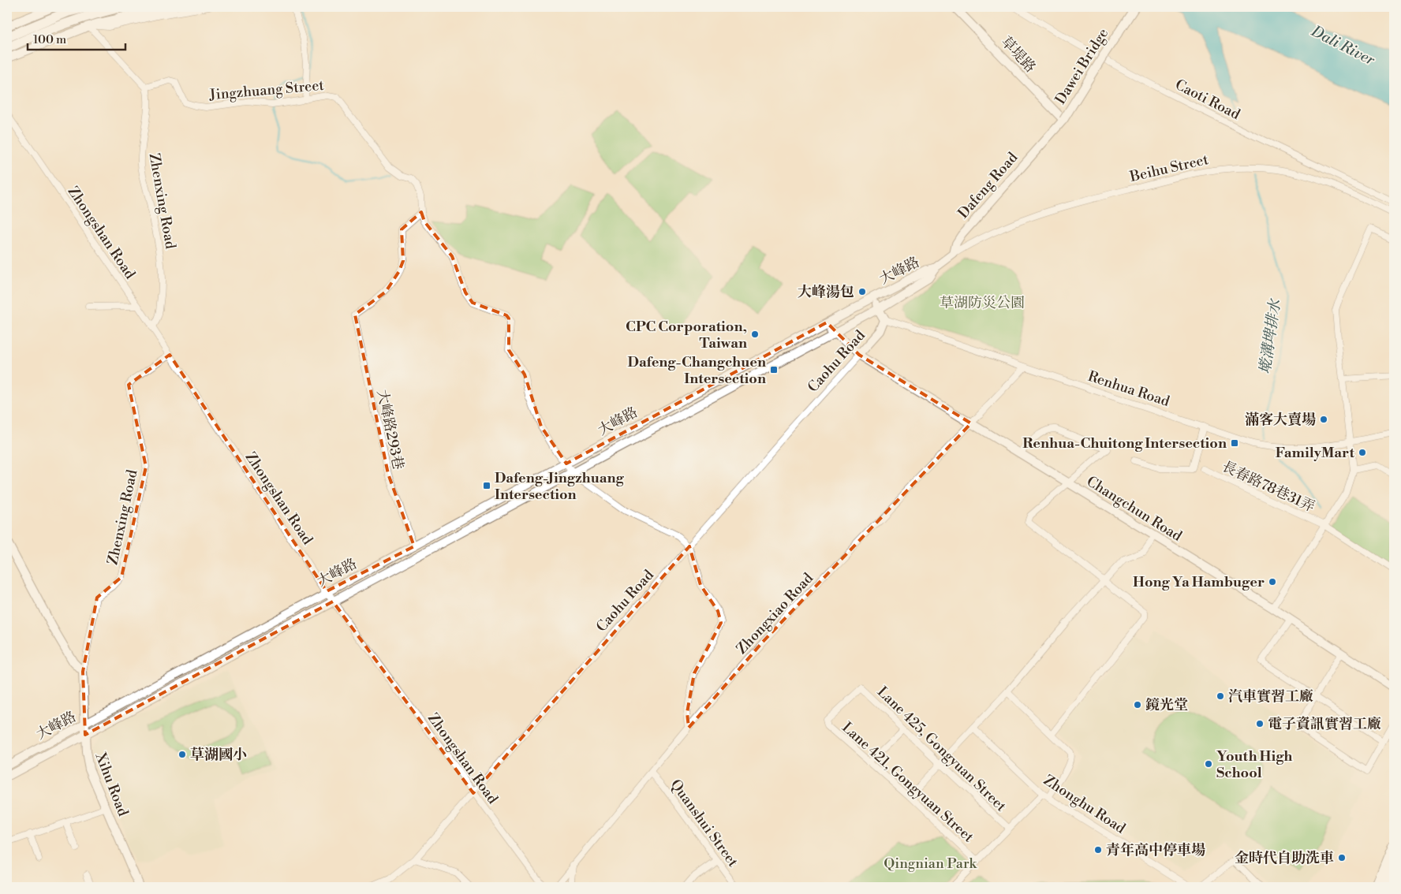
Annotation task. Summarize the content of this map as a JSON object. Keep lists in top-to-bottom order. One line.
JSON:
{"streets":{"street":["草堤路","Dawei Bridge","Jingzhuang Street","Caoti Road","Beihu Street","Dafeng Road","Zhenxing Road","Zhongshan Road","大峰路","Caohu Road","Renhua Road","大峰路293巷","長春路78巷31弄","Changchun Road","Zhongxiao Road","Lane 425, Gongyuan Street","Lane 421, Gongyuan Street","Xihu Road","Zhonghu Road","Quanshui Street"]},"crossings":[["草堤路","Dawei Bridge"],["草堤路","Dafeng Road"],["Dawei Bridge","Dafeng Road"],["Jingzhuang Street","Zhenxing Road"],["Jingzhuang Street","大峰路"],["Jingzhuang Street","Caohu Road"],["Jingzhuang Street","大峰路293巷"],["Beihu Street","Dafeng Road"],["Zhenxing Road","Zhongshan Road"],["Zhenxing Road","Xihu Road"],["Zhongshan Road","大峰路"],["Zhongshan Road","Caohu Road"],["大峰路","大峰路293巷"],["大峰路","Changchun Road"],["大峰路","Xihu Road"],["Caohu Road","Renhua Road"],["Caohu Road","Changchun Road"],["Renhua Road","Zhongxiao Road"],["Changchun Road","Zhongxiao Road"],["Zhongxiao Road","Quanshui Street"],["Lane 425, Gongyuan Street","Lane 421, Gongyuan Street"]],"water":["Dali River","墘溝埤排水"],"parks":["草湖防災公園","Qingnian Park"],"places":{"other":["大峰湯包","CPC Corporation, Taiwan","滿客大賣場","FamilyMart","Hong Ya Hambuger","汽車實習工廠","鏡光堂","電子資訊實習工廠","草湖國小","Youth High School","青年高中停車場","金時代自助洗車"],"transit":["Dafeng-Changchuen Intersection","Renhua-Chuitong Intersection","Dafeng-Jingzhuang Intersection"]},"scale_bar":"100 m"}
